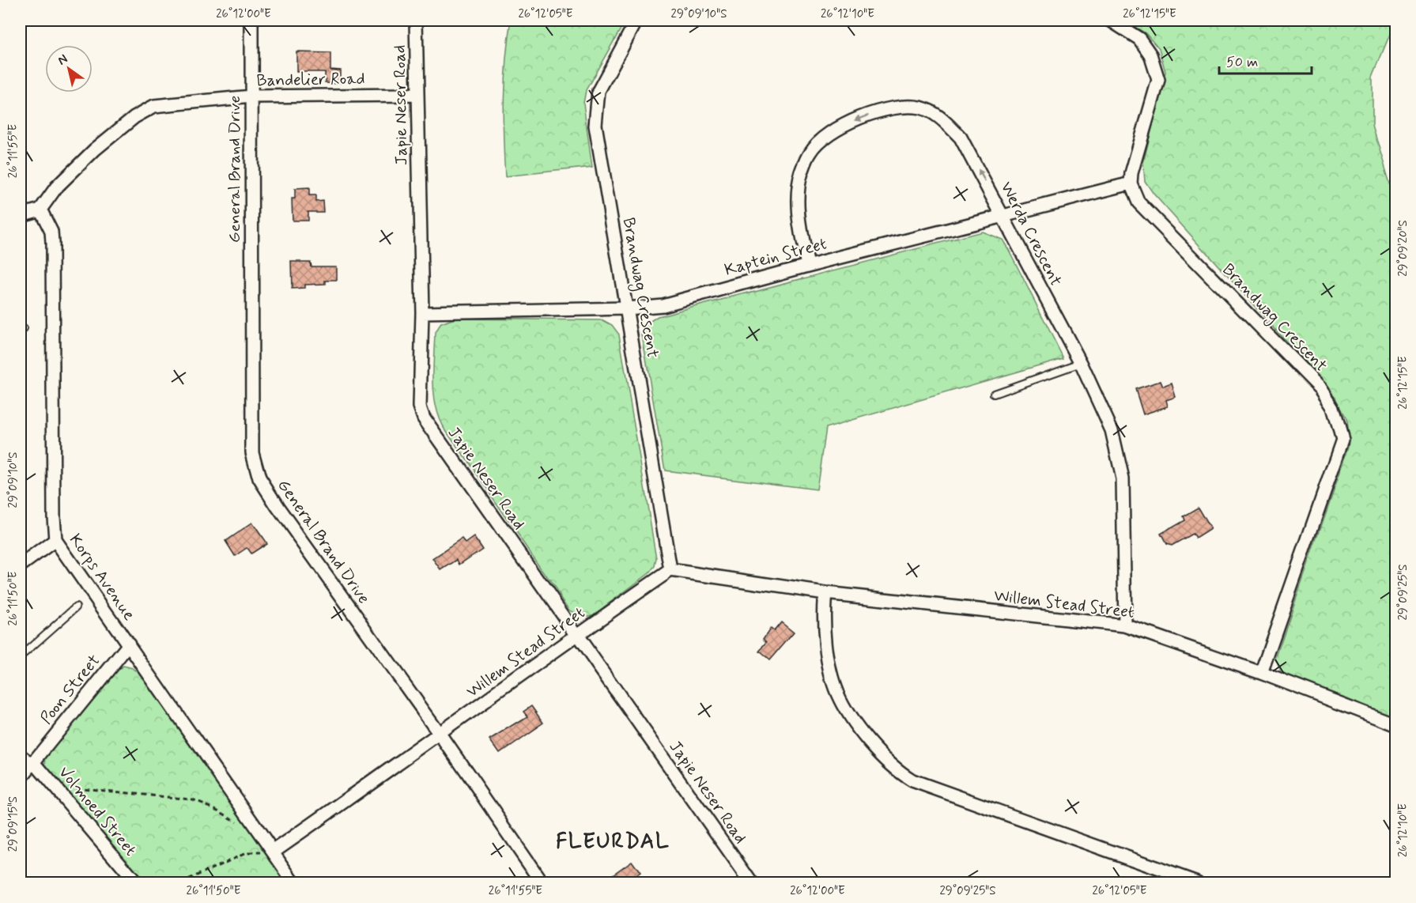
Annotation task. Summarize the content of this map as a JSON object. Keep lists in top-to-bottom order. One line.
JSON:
{"streets":{"street":["Bandelier Road","Japie Neser Road","General Brand Drive","Werda Crescent","Kaptein Street","Brandwag Crescent","Korps Avenue","Willem Stead Street","Poon Street","Volmoed Street"]},"crossings":[["Bandelier Road","Japie Neser Road"],["Bandelier Road","General Brand Drive"],["Bandelier Road","Korps Avenue"],["Japie Neser Road","Kaptein Street"],["Japie Neser Road","Willem Stead Street"],["General Brand Drive","Willem Stead Street"],["Werda Crescent","Kaptein Street"],["Werda Crescent","Willem Stead Street"],["Kaptein Street","Brandwag Crescent"],["Brandwag Crescent","Willem Stead Street"],["Korps Avenue","Willem Stead Street"],["Korps Avenue","Poon Street"],["Poon Street","Volmoed Street"]],"districts":["FLEURDAL"],"scale_bar":"50 m","north":"top left","coordinates":["26°12'00\"E","26°12'05\"E","29°09'10\"S","26°12'10\"E","26°12'15\"E","26°11'55\"E","29°09'20\"S","29°09'25\"S","26°11'50\"E","29°09'15\"S"]}
